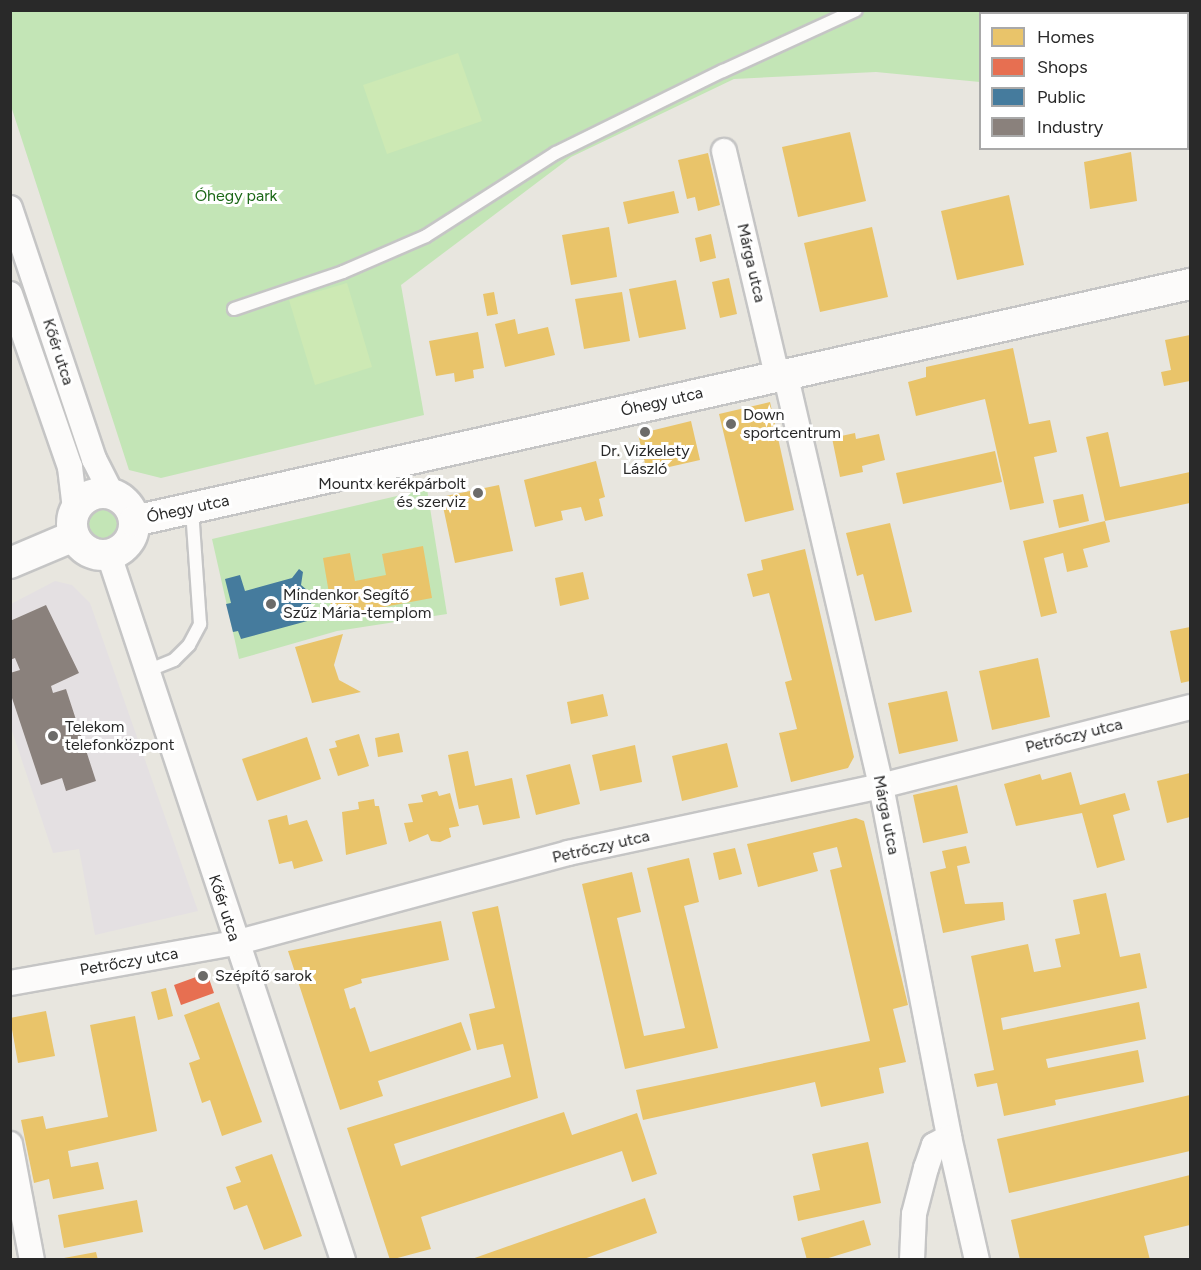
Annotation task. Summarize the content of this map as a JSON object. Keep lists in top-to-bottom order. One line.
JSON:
{"streets":{"street":["Márga utca","Kőér utca","Óhegy utca","Petrőczy utca"]},"crossings":[["Márga utca","Óhegy utca"],["Márga utca","Petrőczy utca"],["Kőér utca","Óhegy utca"],["Kőér utca","Petrőczy utca"]],"parks":["Óhegy park"],"places":["Down sportcentrum","Dr. Vizkelety László","Mountx kerékpárbolt és szerviz","Mindenkor Segítő Szűz Mária-templom","Telekom telefonközpont","Szépítő sarok"],"legend":["Homes","Shops","Public","Industry"]}
